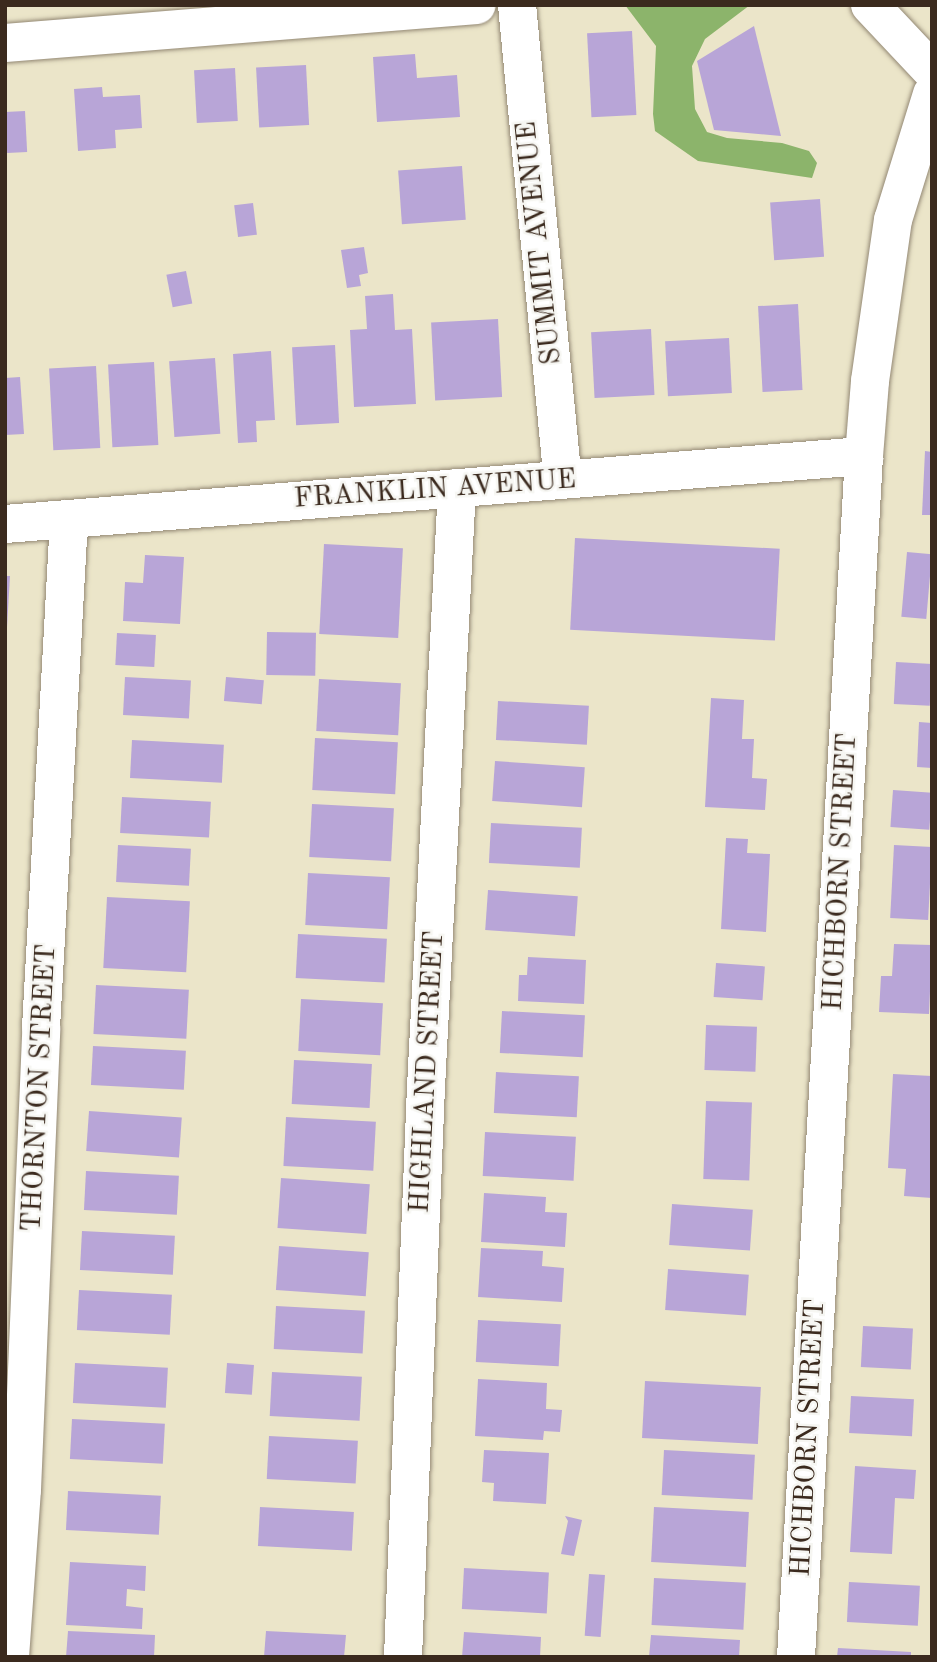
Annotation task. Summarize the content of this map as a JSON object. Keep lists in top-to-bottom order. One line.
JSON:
{"streets":{"main road":["SUMMIT AVENUE","FRANKLIN AVENUE","HICHBORN STREET","HIGHLAND STREET","THORNTON STREET"]},"crossings":[["SUMMIT AVENUE","FRANKLIN AVENUE"],["FRANKLIN AVENUE","HICHBORN STREET"],["FRANKLIN AVENUE","HIGHLAND STREET"],["FRANKLIN AVENUE","THORNTON STREET"]]}
